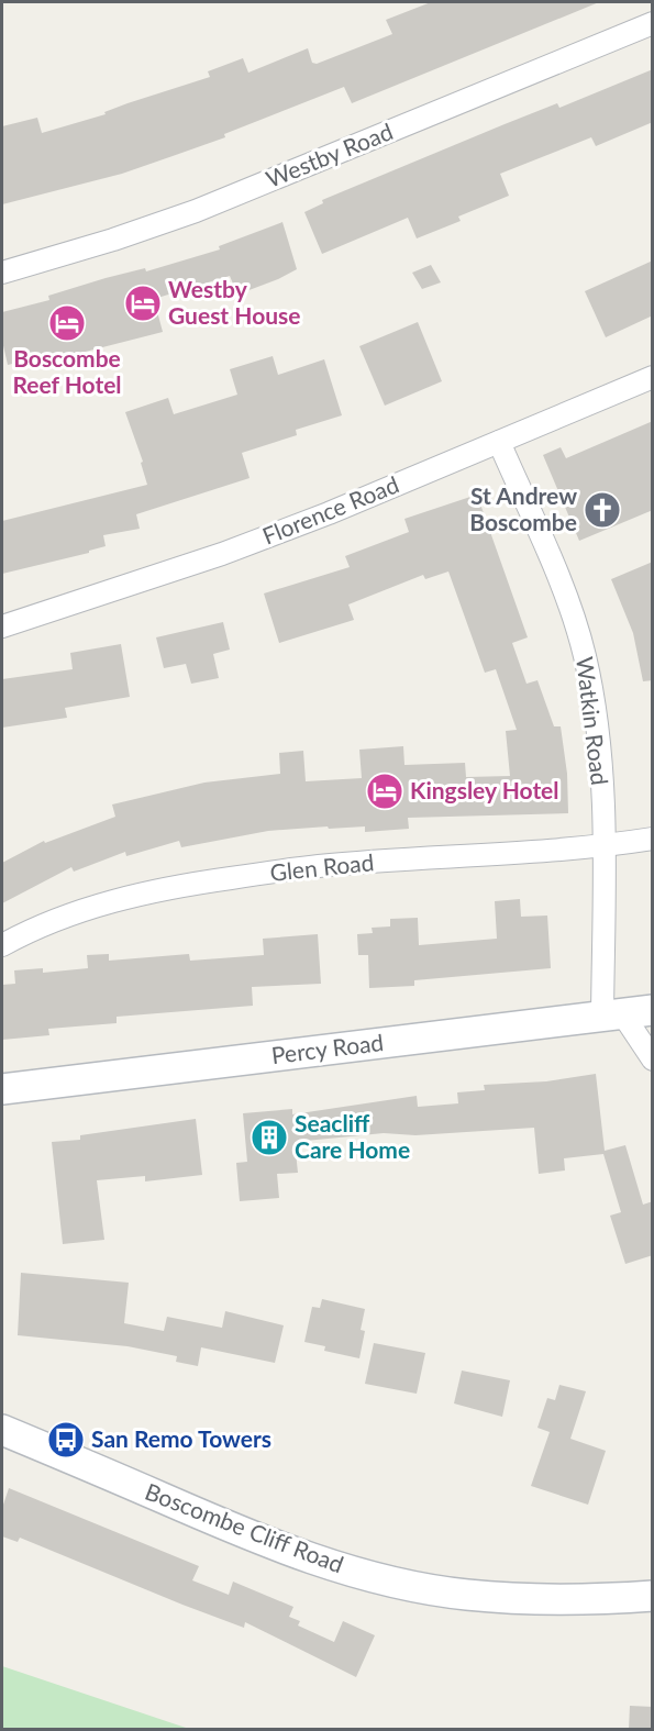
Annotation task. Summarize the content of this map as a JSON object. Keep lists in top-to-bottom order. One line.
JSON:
{"streets":{"street":["Westby Road","Florence Road","Watkin Road","Glen Road","Percy Road","Boscombe Cliff Road"]},"crossings":[["Florence Road","Watkin Road"],["Watkin Road","Glen Road"],["Watkin Road","Percy Road"]],"places":{"hotel":["Westby Guest House","Boscombe Reef Hotel","Kingsley Hotel"],"church":["St Andrew Boscombe"],"building":["Seacliff Care Home"],"bus stop":["San Remo Towers"]}}
